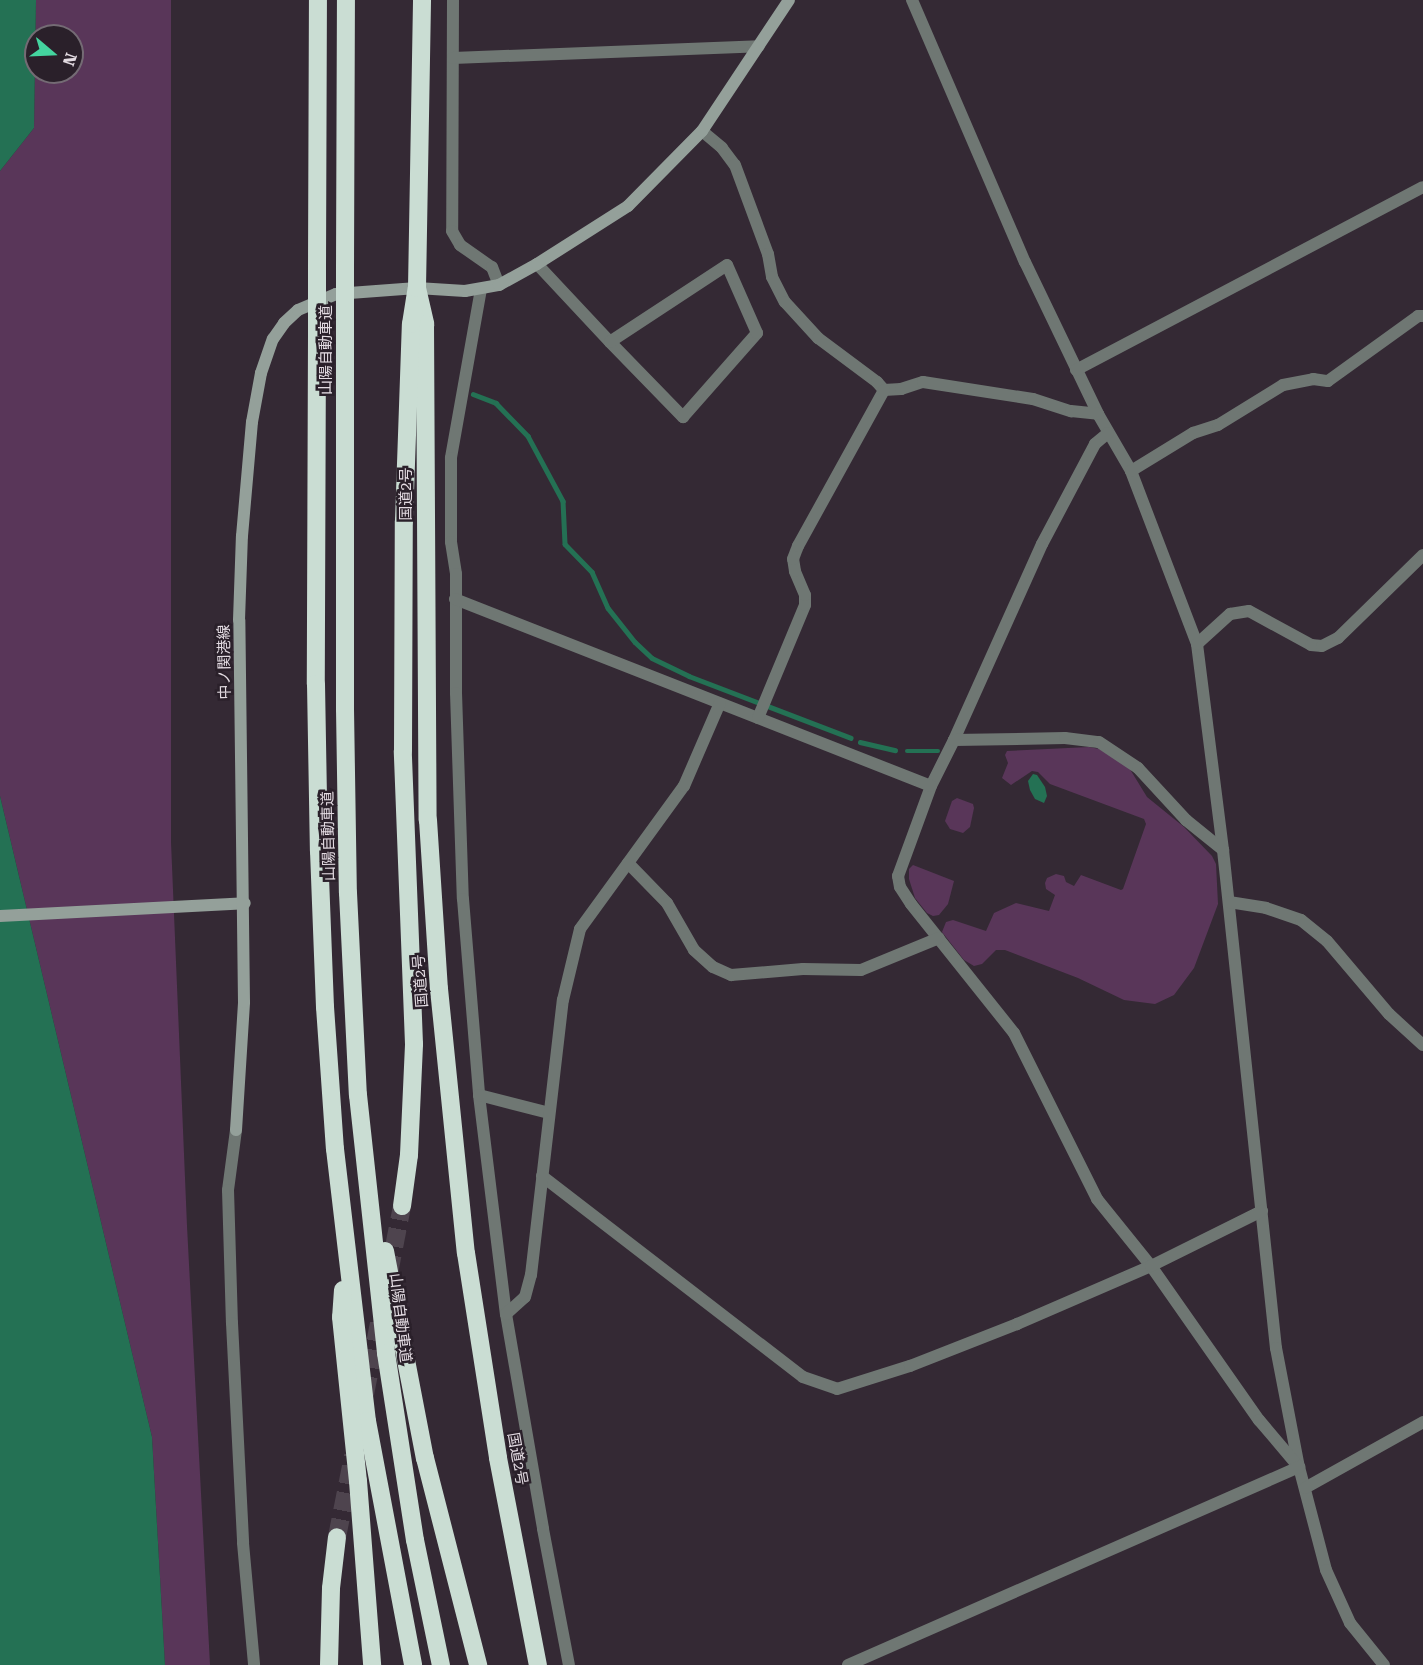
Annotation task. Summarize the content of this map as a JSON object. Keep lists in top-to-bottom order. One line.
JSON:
{"streets":{"highway":["山陽自動車道","国道2号"],"main road":["中ノ関港線"]},"crossings":[["国道2号","中ノ関港線"]],"north":"right"}
